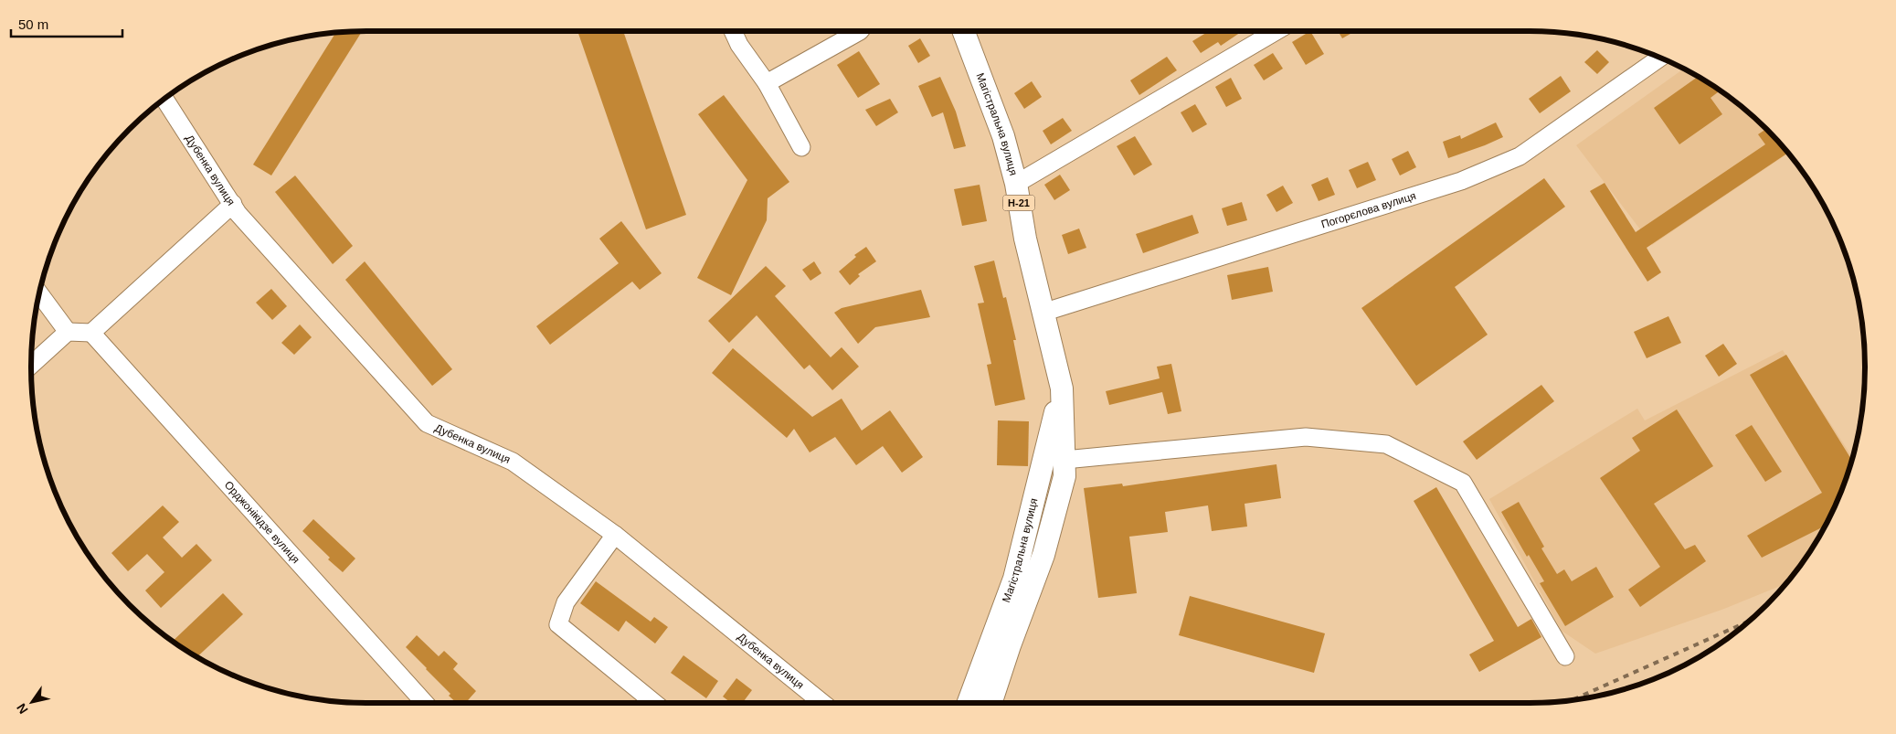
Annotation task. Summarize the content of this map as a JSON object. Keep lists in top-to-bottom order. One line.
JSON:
{"streets":{"main road":["Магістральна вулиця","Н-21"],"street":["Дубенка вулиця","Погорєлова вулиця","Орджонікідзе вулиця"]},"crossings":[["Магістральна вулиця","Погорєлова вулиця"]],"scale_bar":"50 m","north":"bottom left"}
